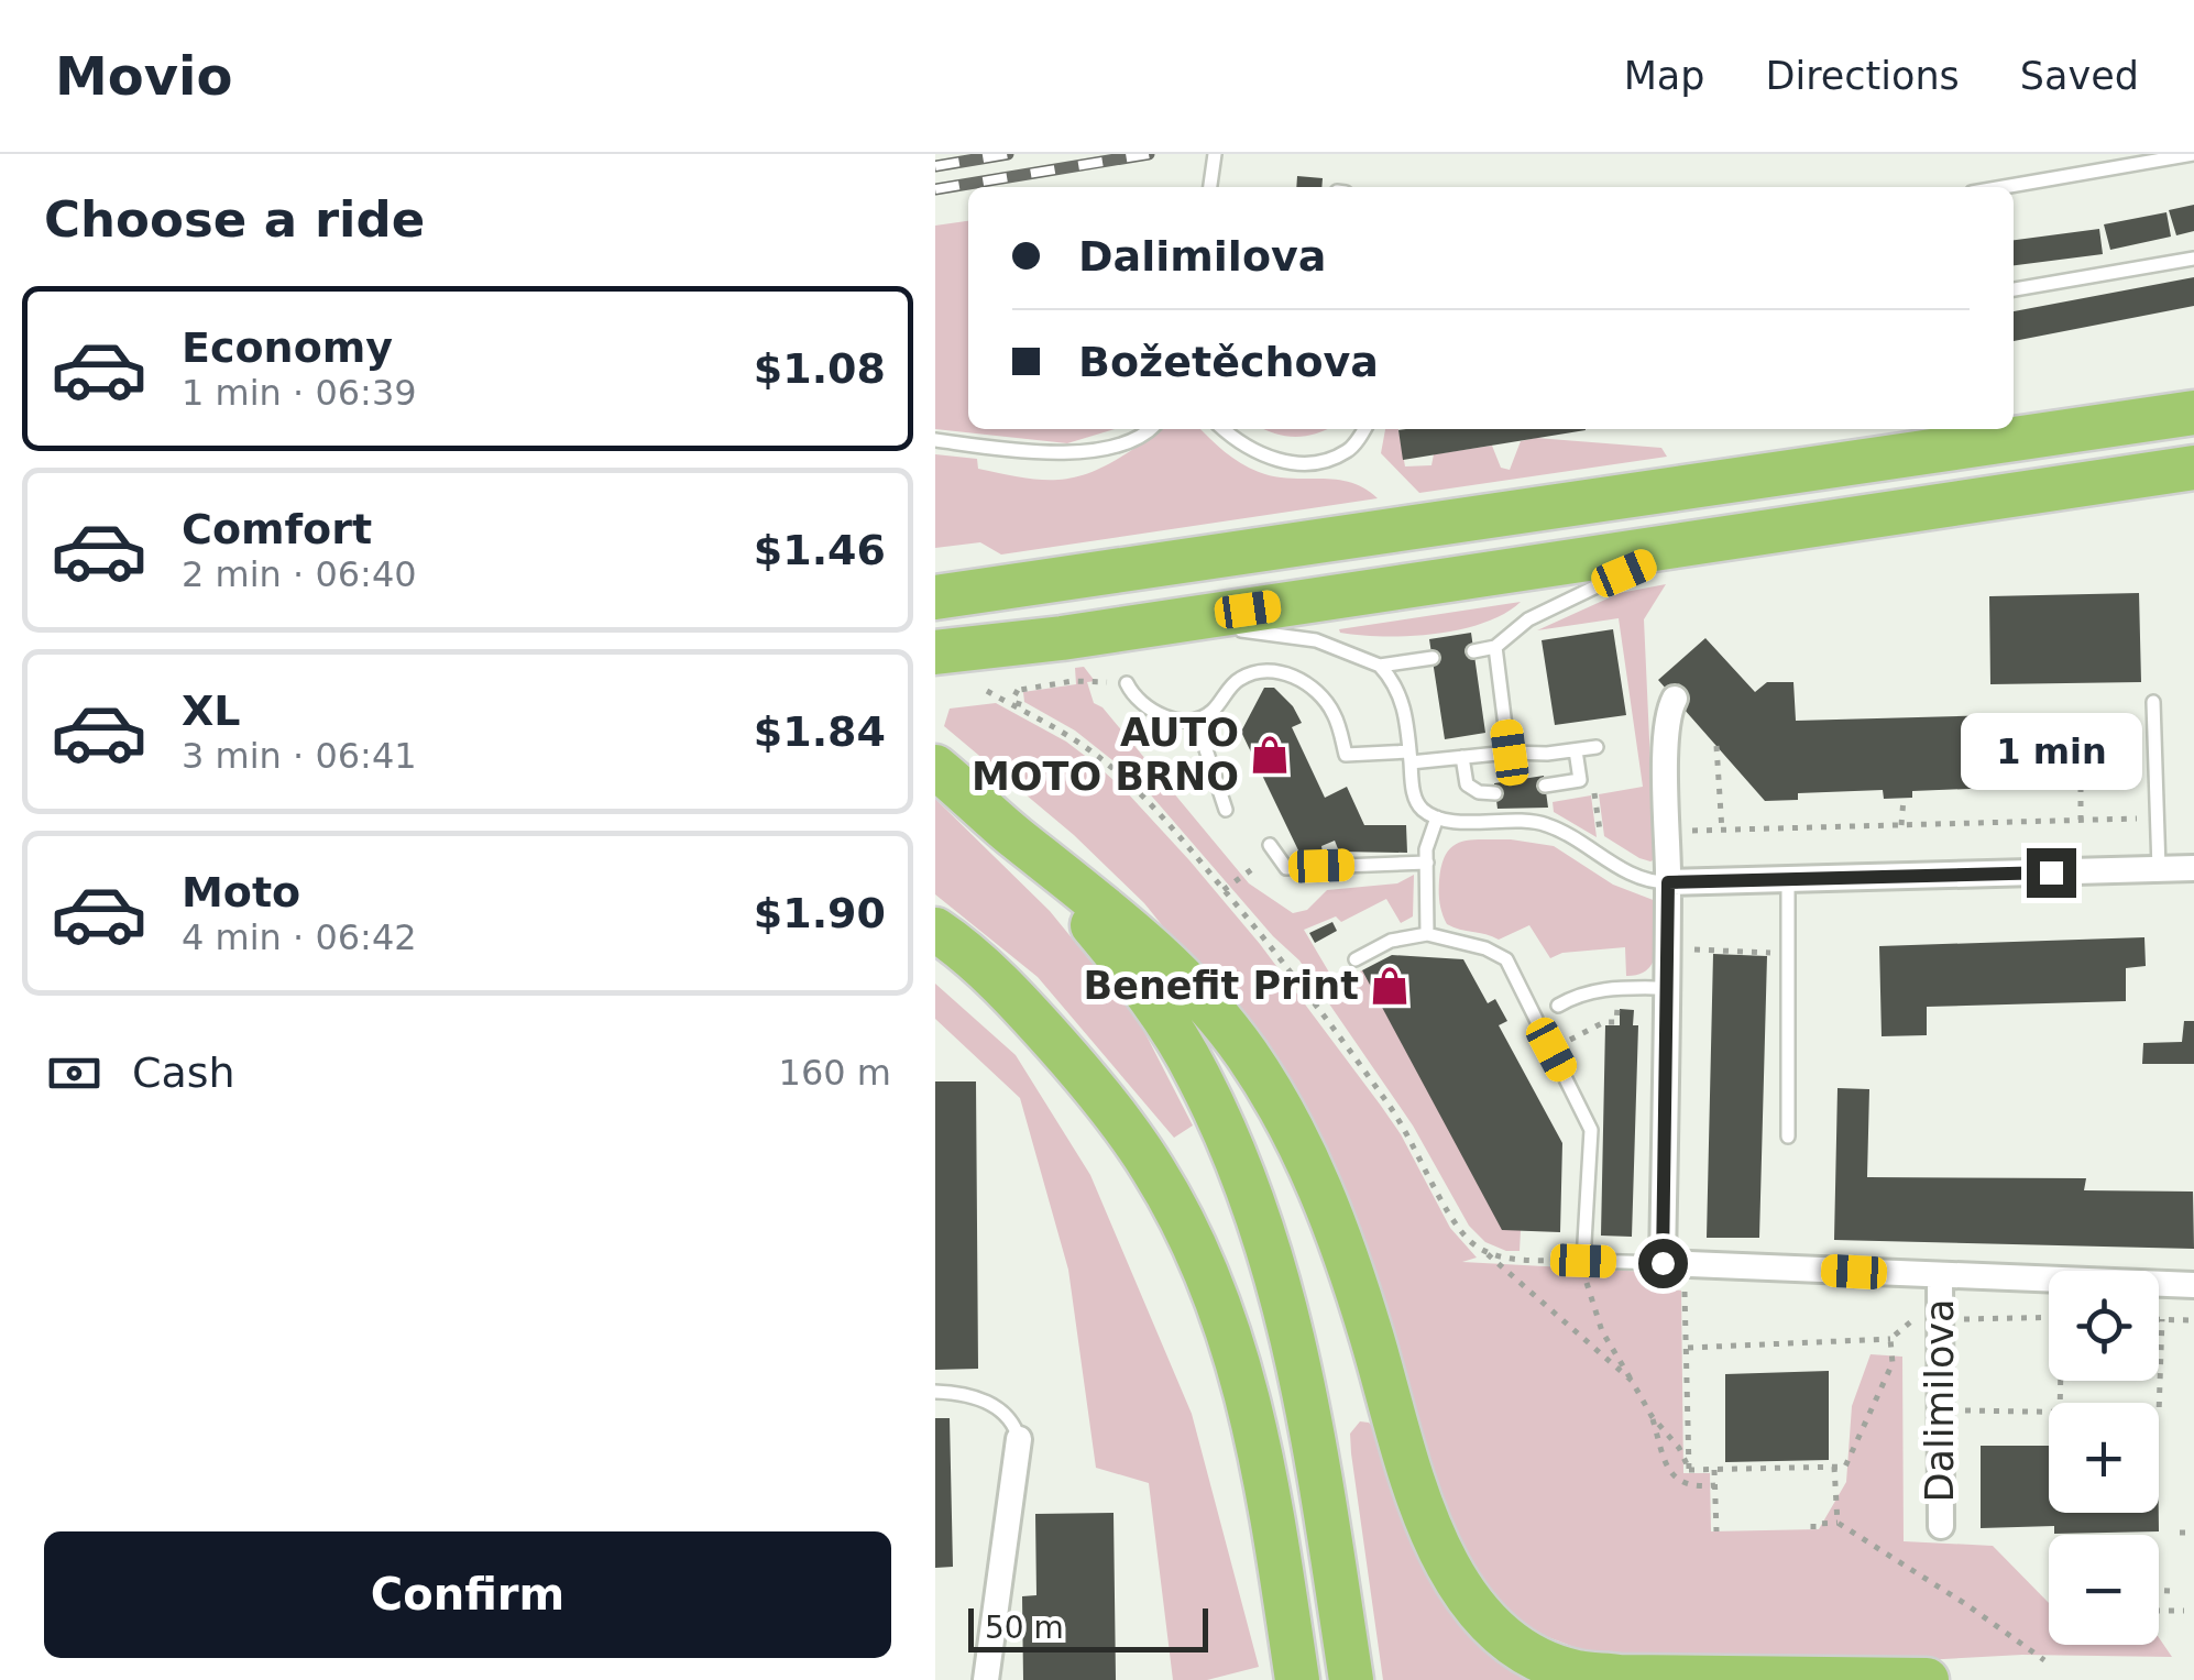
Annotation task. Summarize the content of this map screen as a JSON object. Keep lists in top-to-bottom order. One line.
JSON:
{"streets":{"street":["Dalimilova"]},"places":{"shop":["AUTO MOTO BRNO","Benefit Print"]},"scale_bar":"50 m","page":{"header":"Movio","nav":["Map","Directions","Saved"],"heading":"Choose a ride","banner":["Dalimilova","Božetěchova"],"list":[{"name":"Economy","note":"1 min · 06:39","value":"$1.08"},{"name":"Comfort","note":"2 min · 06:40","value":"$1.46"},{"name":"XL","note":"3 min · 06:41","value":"$1.84"},{"name":"Moto","note":"4 min · 06:42","value":"$1.90"}],"bubble":"1 min","pay":["Cash","160 m"],"map_buttons":["+","−"],"buttons":"Confirm","scale":"50 m"}}
